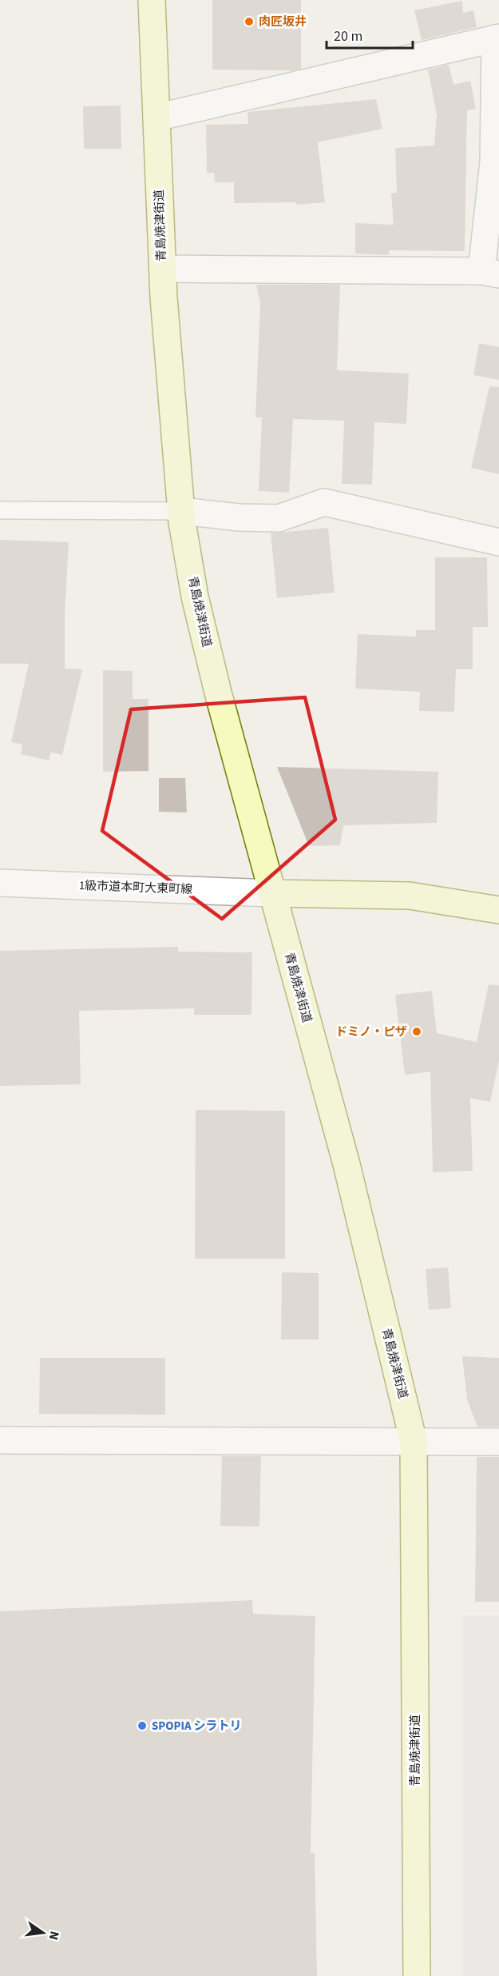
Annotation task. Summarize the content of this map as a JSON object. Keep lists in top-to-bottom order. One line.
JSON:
{"streets":{"main road":["青島焼津街道"],"street":["1級市道本町大東町線"]},"crossings":[["青島焼津街道","1級市道本町大東町線"]],"places":["肉匠坂井","ドミノ・ピザ","SPOPIA シラトリ"],"scale_bar":"20 m","north":"right"}
